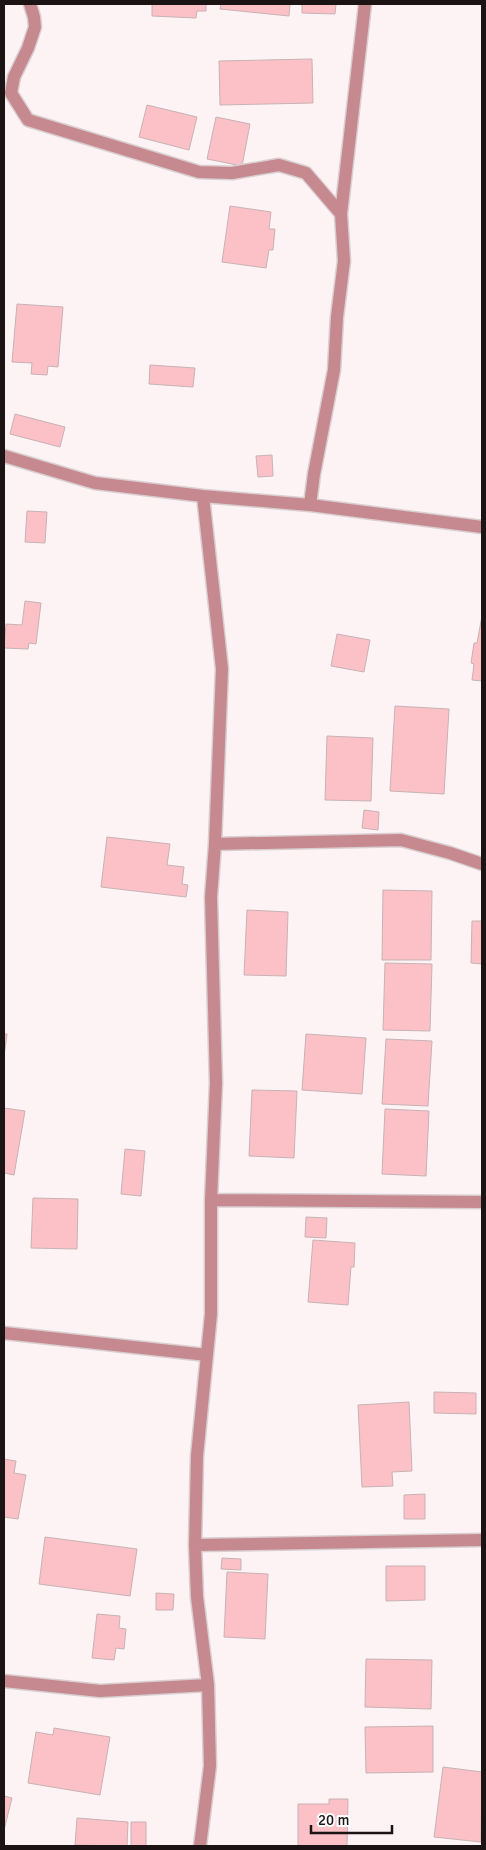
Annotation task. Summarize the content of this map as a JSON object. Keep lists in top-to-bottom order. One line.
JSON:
{"scale_bar":"20 m"}
